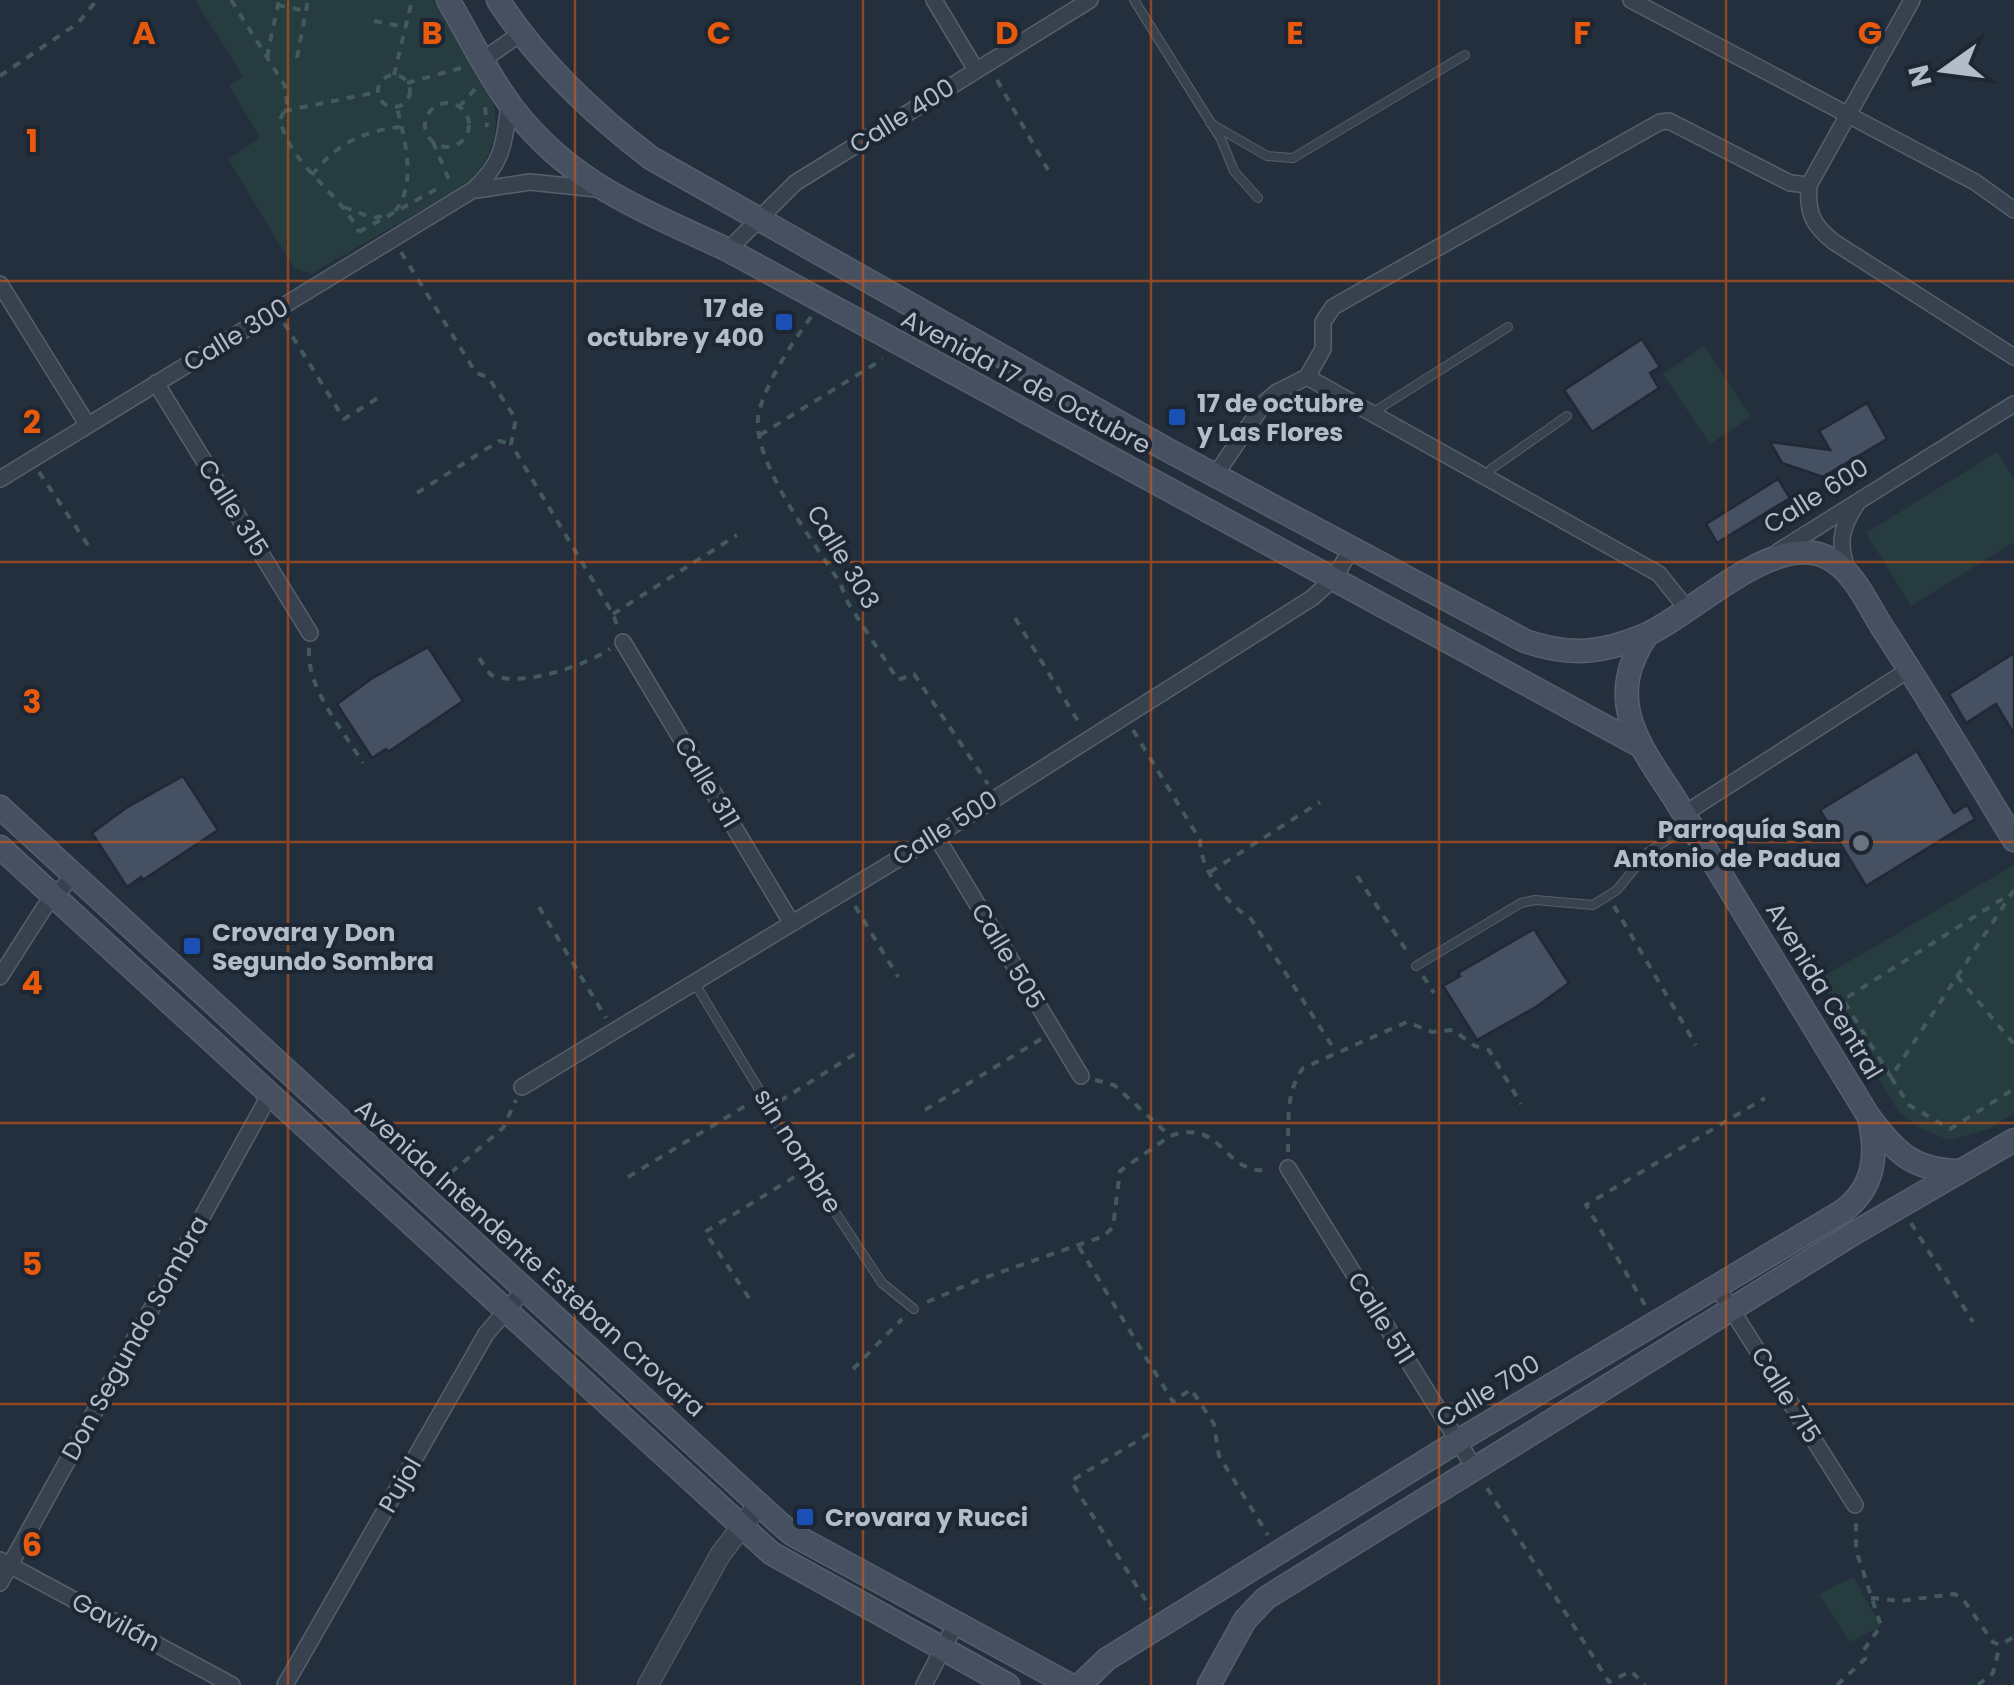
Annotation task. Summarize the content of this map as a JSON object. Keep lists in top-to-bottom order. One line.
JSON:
{"streets":{"main road":["Avenida 17 de Octubre","Calle 600","Avenida Central","Avenida Intendente Esteban Crovara","Calle 700"],"street":["Calle 400","Calle 300","Calle 315","Calle 311","Calle 500","Calle 505","Calle 511","Don Segundo Sombra","Calle 715","Pujol","Gavilán"],"lane":["sin nombre"],"path":["Calle 303"]},"crossings":[["Calle 400","Avenida 17 de Octubre"],["Calle 300","Calle 315"],["Avenida 17 de Octubre","Calle 600"],["Avenida 17 de Octubre","Calle 500"],["Avenida 17 de Octubre","Avenida Central"],["Calle 600","Avenida Central"],["Calle 303","Calle 500"],["Calle 311","Calle 500"],["Calle 500","Calle 505"],["Calle 500","sin nombre"],["Avenida Central","Calle 700"],["Avenida Intendente Esteban Crovara","Pujol"],["Calle 511","Calle 700"],["Don Segundo Sombra","Gavilán"],["Calle 700","Calle 715"]],"places":{"transit":["17 de octubre y 400","17 de octubre y Las Flores","Crovara y Don Segundo Sombra","Crovara y Rucci"],"other":["Parroquía San Antonio de Padua"]},"north":"left","grid":{"columns":["A","B","C","D","E","F","G"],"rows":["1","2","3","4","5","6"]}}
